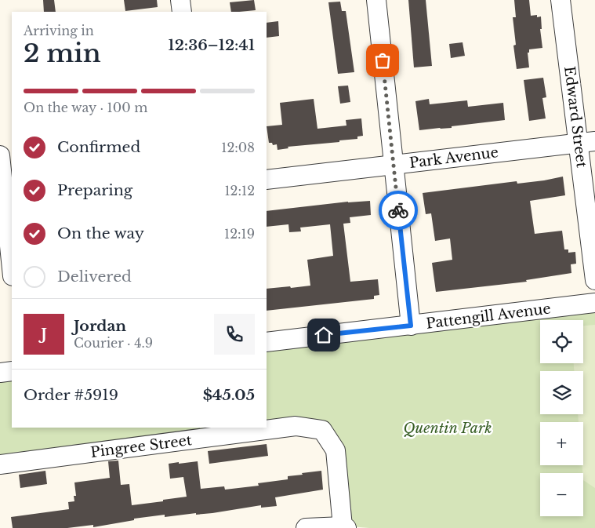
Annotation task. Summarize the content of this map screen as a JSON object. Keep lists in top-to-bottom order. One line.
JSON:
{"streets":{"street":["Edward Street","Park Avenue","Pattengill Avenue","Pingree Street"]},"crossings":[["Edward Street","Park Avenue"]],"parks":["Quentin Park"],"page":{"heading":["2 min","Arriving in","12:36–12:41"],"panel":["Jordan","Courier · 4.9","Order #5919","$45.05"],"bar":"On the way · 100 m","list":[["Confirmed","12:08"],["Preparing","12:12"],["On the way","12:19"],"Delivered"],"round":"J","map_buttons":["+","−"]}}
